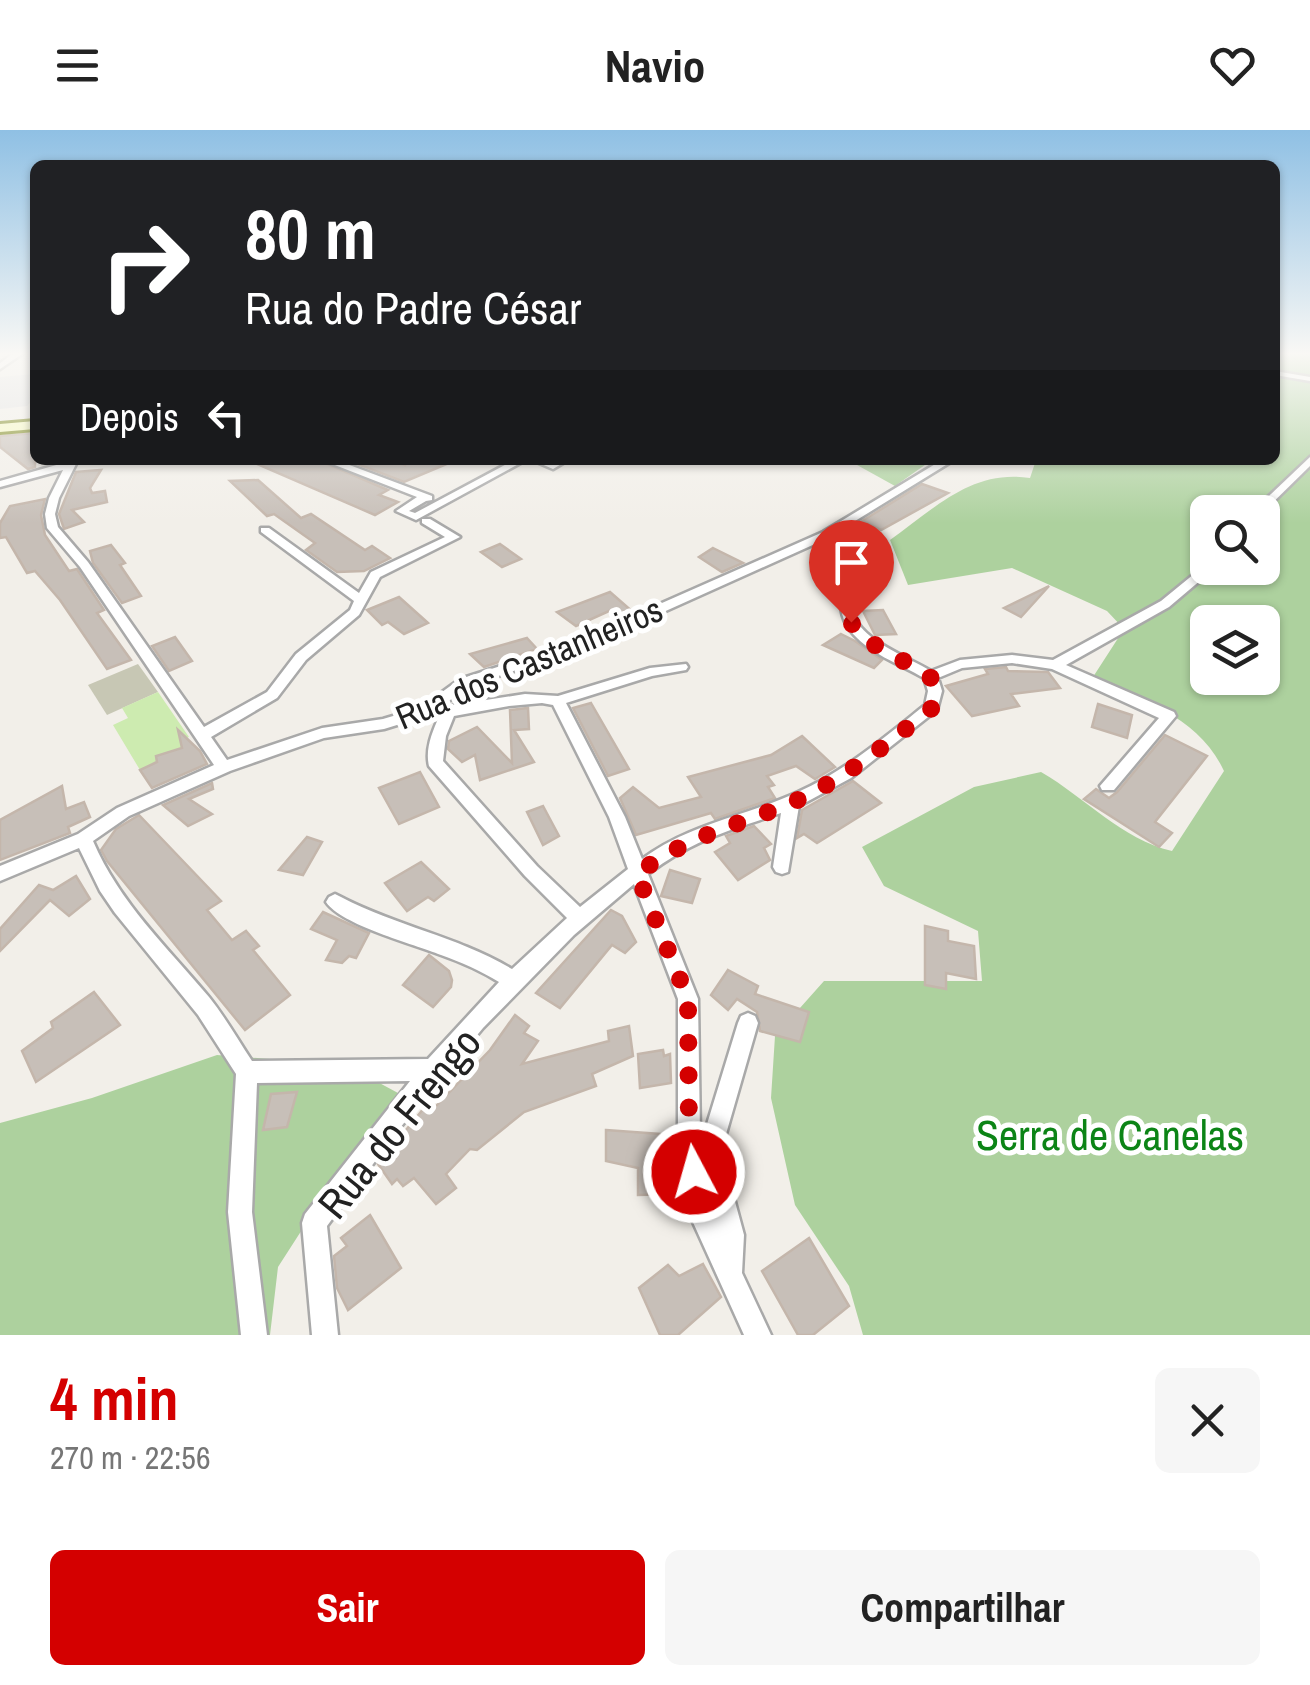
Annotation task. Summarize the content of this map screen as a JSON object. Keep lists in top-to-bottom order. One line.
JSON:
{"streets":{"street":["Rua dos Castanheiros","Rua do Frengo"]},"parks":["Serra de Canelas"],"page":{"header":"Navio","turn":["80 m","Rua do Padre César"],"then":"Depois","heading":["4 min","270 m · 22:56"],"buttons":["Sair","Compartilhar"]}}
